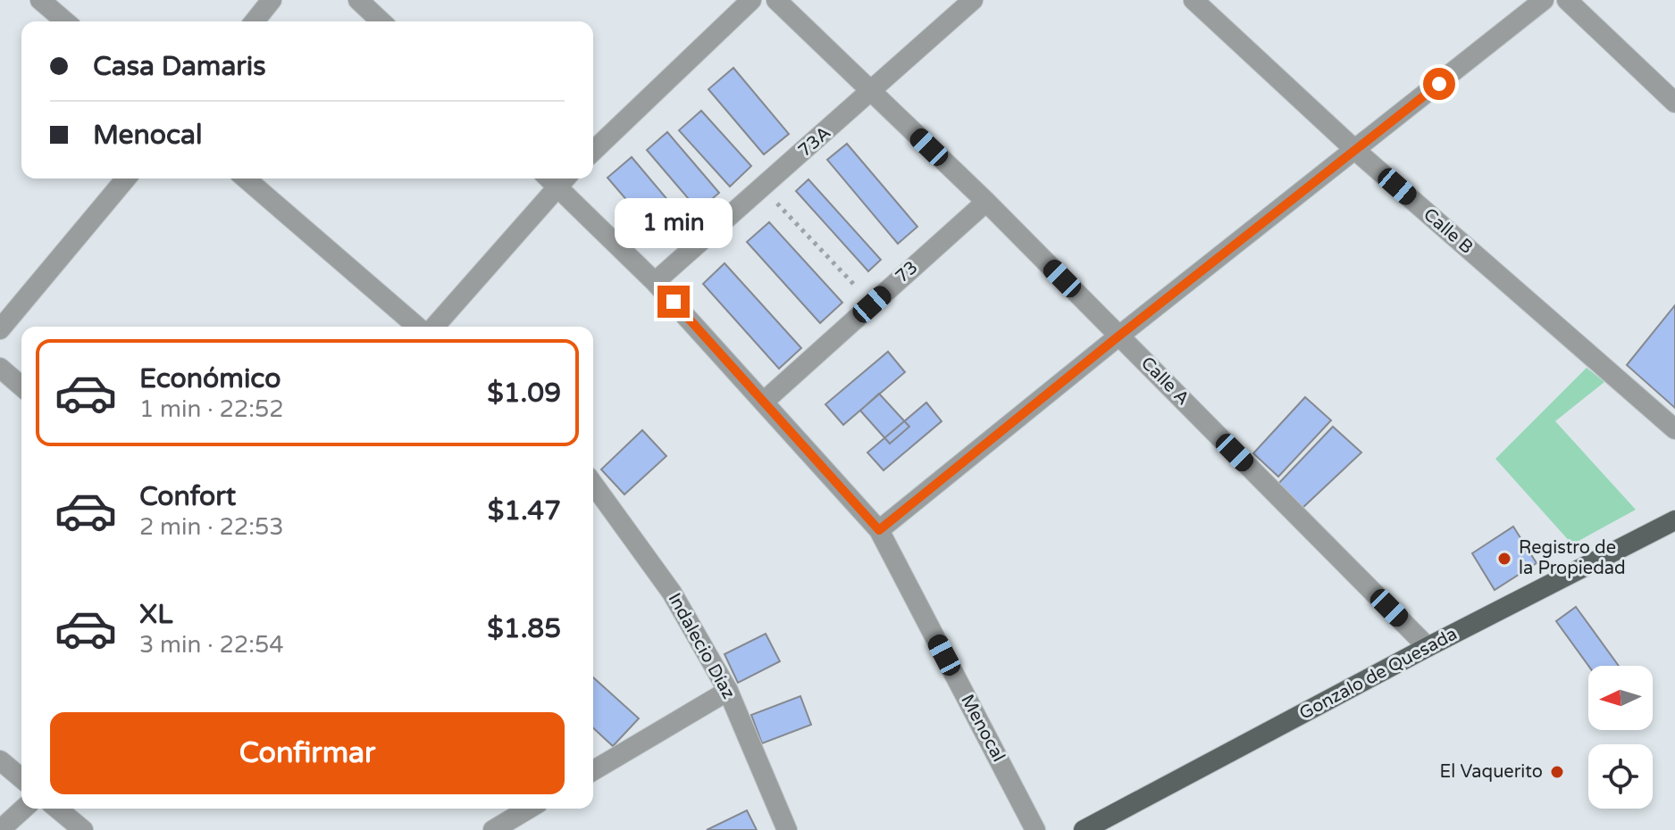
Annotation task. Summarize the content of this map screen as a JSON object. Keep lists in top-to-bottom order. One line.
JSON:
{"streets":{"main road":["Gonzalo de Quesada"],"street":["73A","Calle B","73","Calle A","Indalecio Díaz","Menocal"]},"crossings":[["73A","Calle A"],["73A","Menocal"],["73","Calle A"],["73","Menocal"],["Calle A","Gonzalo de Quesada"]],"places":["Registro de la Propiedad","El Vaquerito"],"north":"left","page":{"banner":["Casa Damaris","Menocal"],"bubble":"1 min","list":[{"name":"Económico","note":"1 min · 22:52","value":"$1.09"},{"name":"Confort","note":"2 min · 22:53","value":"$1.47"},{"name":"XL","note":"3 min · 22:54","value":"$1.85"}],"buttons":"Confirmar"}}
